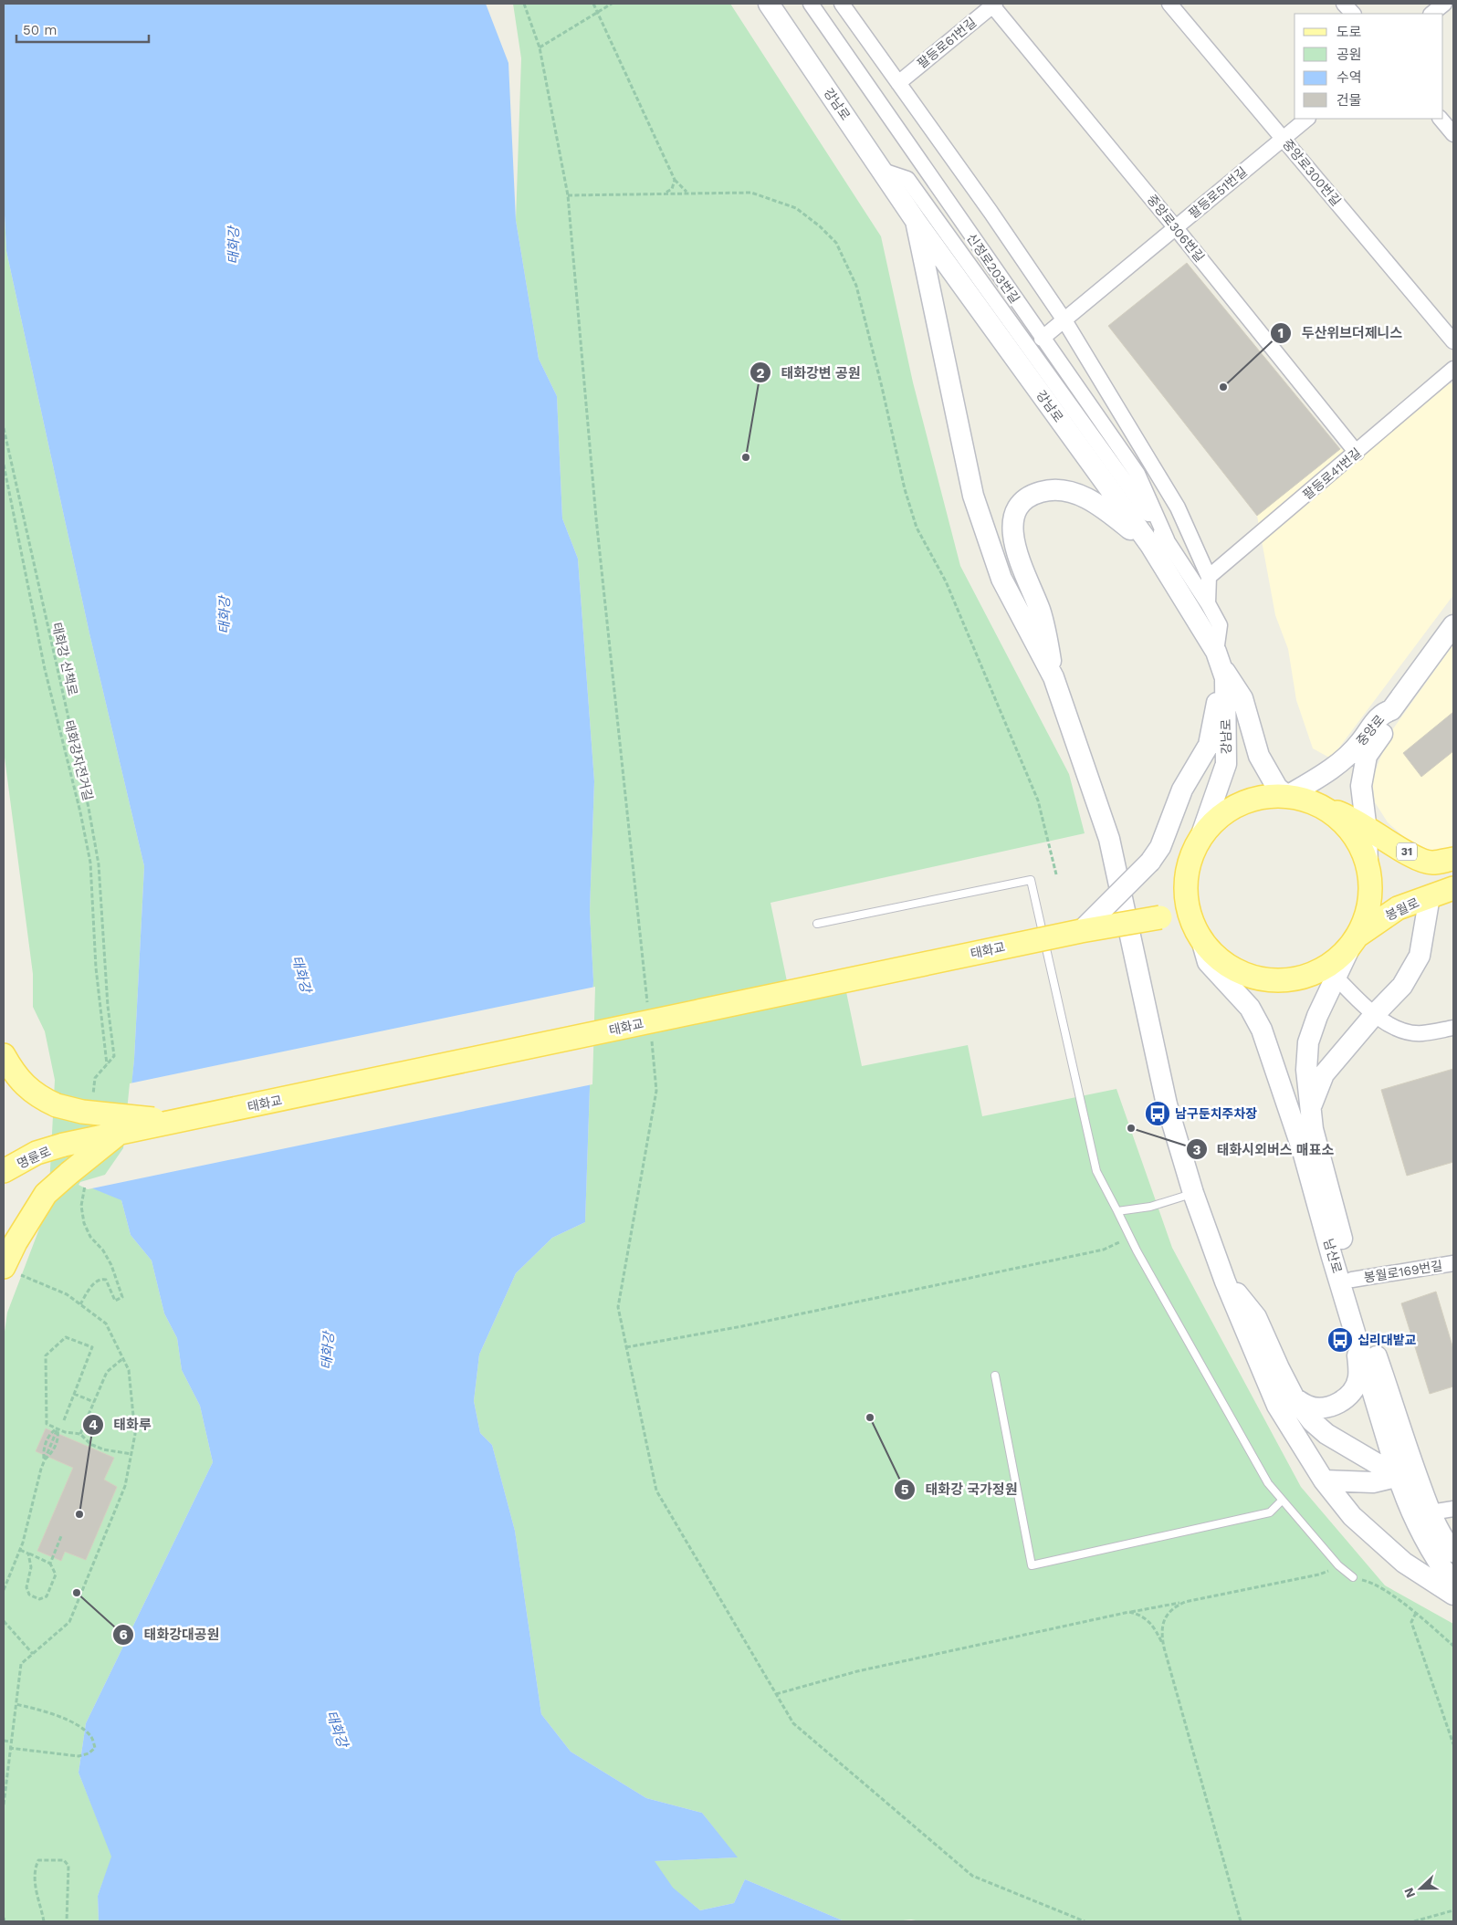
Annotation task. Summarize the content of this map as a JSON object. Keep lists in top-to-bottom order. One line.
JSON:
{"streets":{"main road":["강남로","중앙로","31","봉월로","태화교","명륜로","남산로"],"street":["팔등로61번길","중앙로300번길","팔등로51번길","중앙로306번길","신정로203번길","팔등로41번길","봉월로169번길"],"path":["태화강 산책로","태화강자전거길"]},"crossings":[["팔등로61번길","중앙로306번길"],["강남로","신정로203번길"],["중앙로300번길","팔등로51번길"],["팔등로51번길","중앙로306번길"],["팔등로51번길","신정로203번길"],["중앙로306번길","팔등로41번길"],["태화강 산책로","태화강자전거길"],["태화교","명륜로"],["남산로","봉월로169번길"]],"water":["태화강"],"places":{"other":["두산위브더제니스","태화강변 공원","태화시외버스 매표소","태화강 국가정원","태화루","태화강대공원"],"bus stop":["남구둔치주차장","십리대밭교"]},"legend":["도로","공원","수역","건물"],"scale_bar":"50 m","north":"left"}
